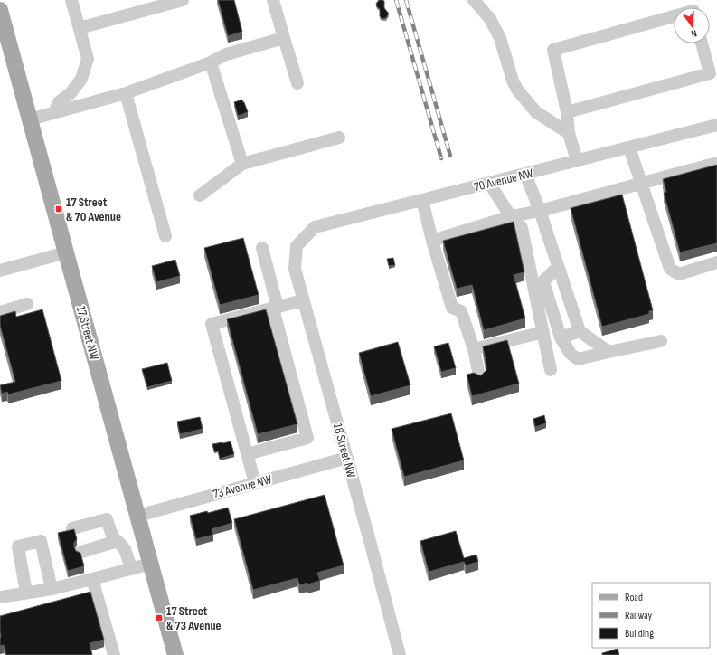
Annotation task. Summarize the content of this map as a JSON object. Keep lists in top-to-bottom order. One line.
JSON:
{"streets":{"main road":["17 Street NW"],"street":["70 Avenue NW","18 Street NW","73 Avenue NW"]},"crossings":[["70 Avenue NW","18 Street NW"],["17 Street NW","73 Avenue NW"],["18 Street NW","73 Avenue NW"]],"places":{"transit":["17 Street & 70 Avenue","17 Street & 73 Avenue"]},"legend":["Road","Railway","Building"],"north":"bottom"}
